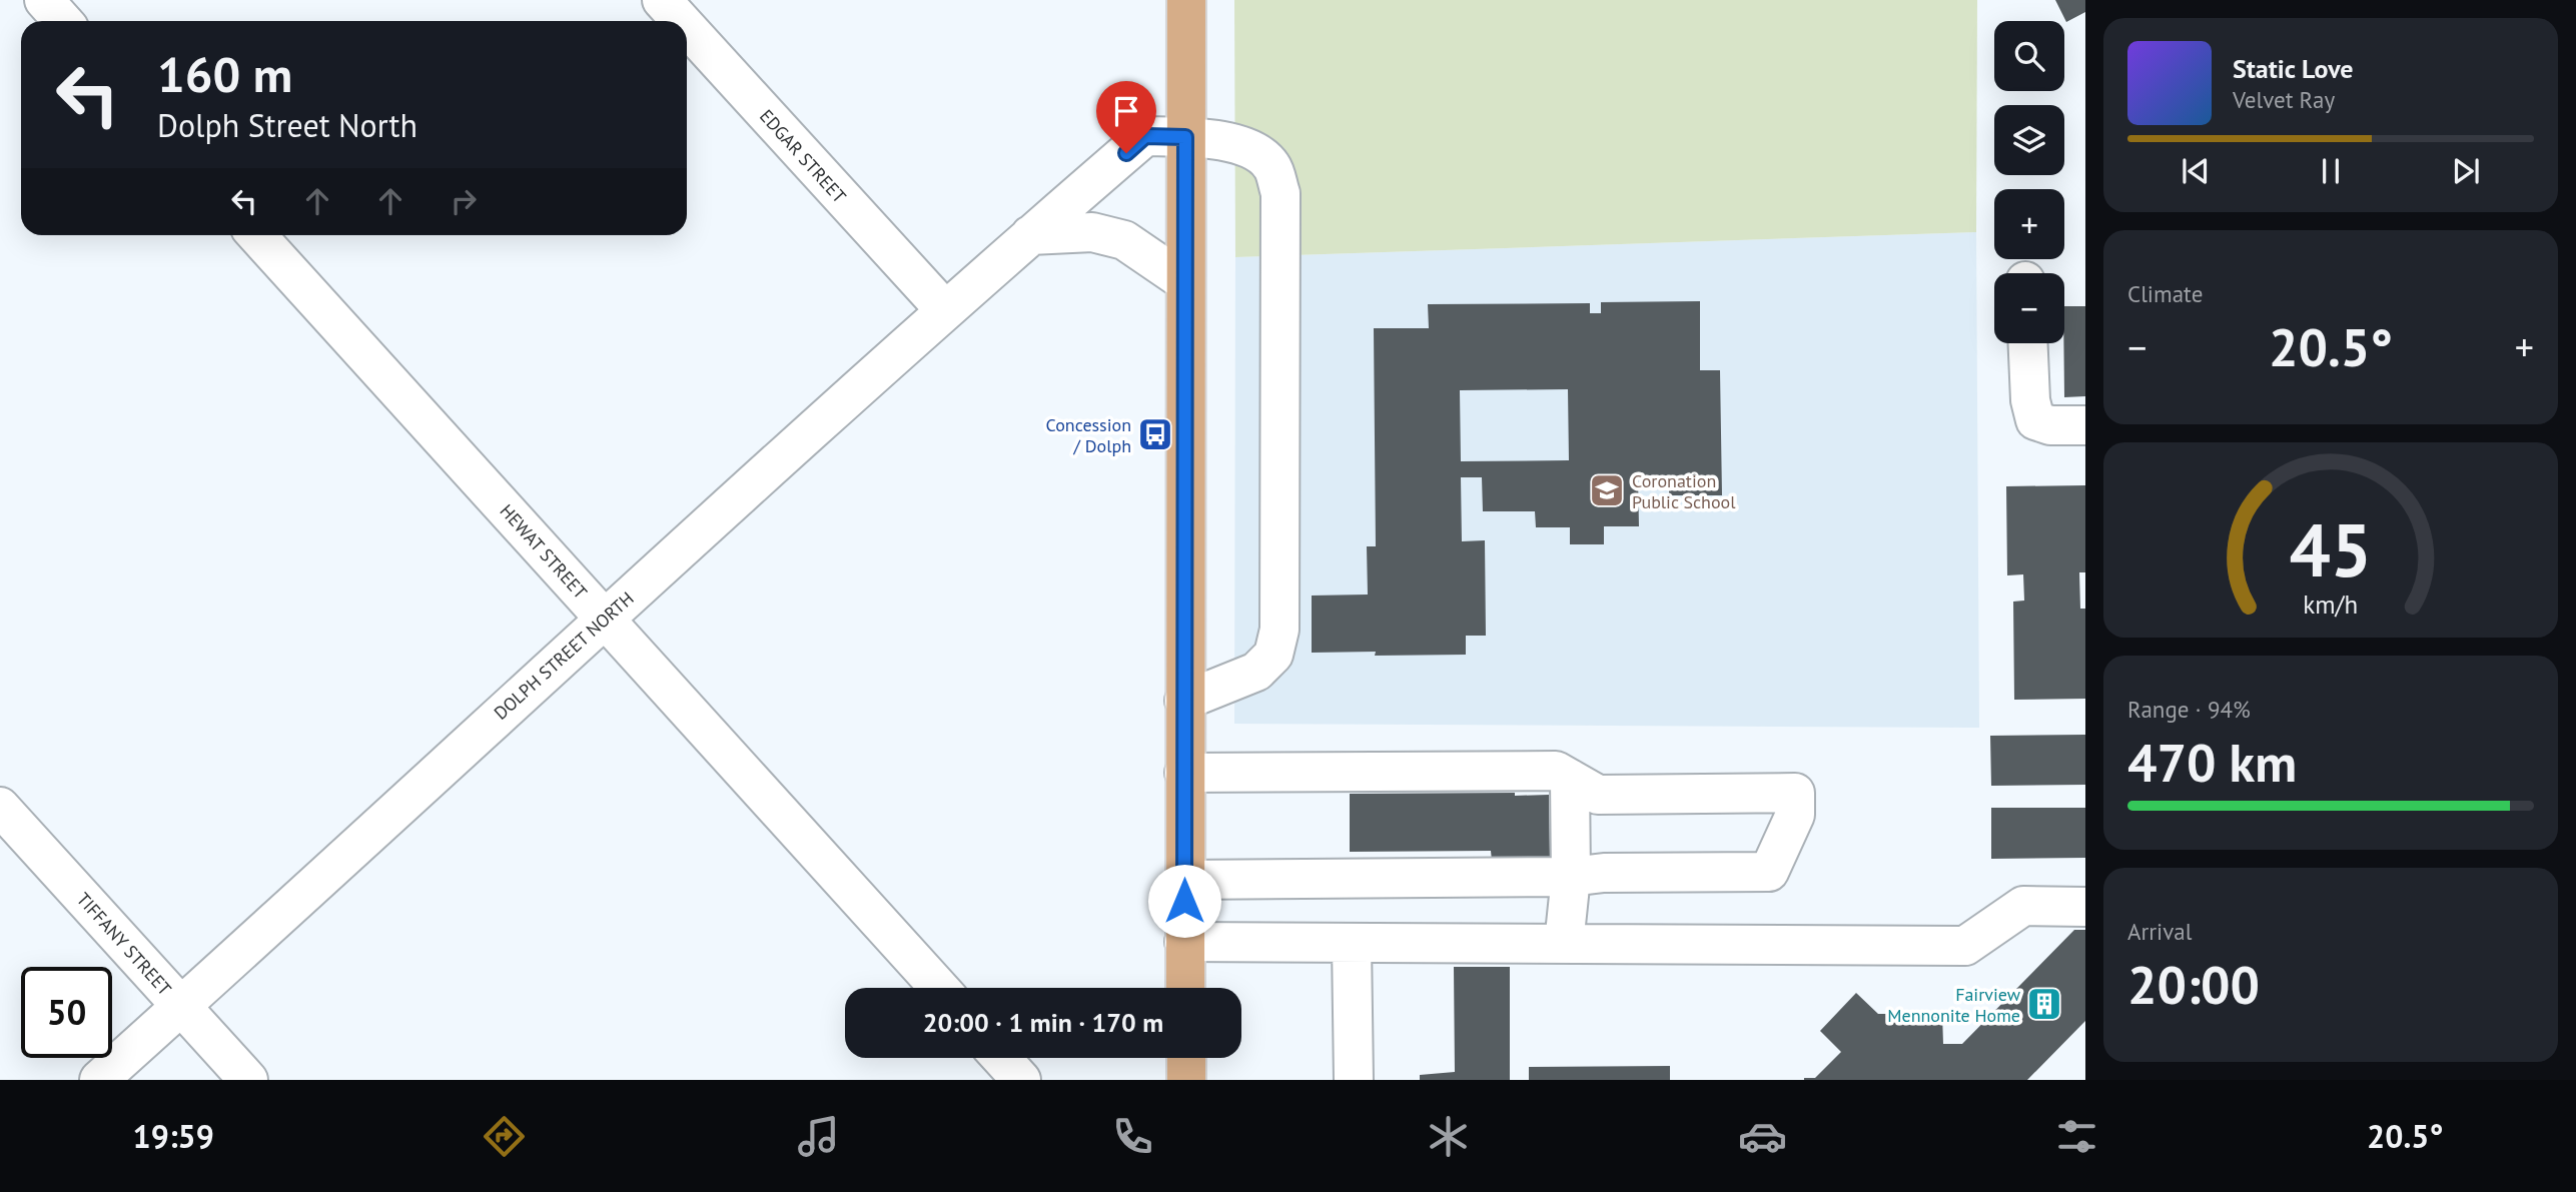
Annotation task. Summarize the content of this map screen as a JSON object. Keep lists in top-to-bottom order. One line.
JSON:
{"streets":{"street":["EDGAR STREET","HEWAT STREET","DOLPH STREET NORTH","TIFFANY STREET"]},"crossings":[["EDGAR STREET","DOLPH STREET NORTH"],["HEWAT STREET","DOLPH STREET NORTH"],["DOLPH STREET NORTH","TIFFANY STREET"]],"places":{"bus stop":["Concession / Dolph"],"school or university":["Coronation Public School"],"building":["Fairview Mennonite Home"]},"page":{"map_buttons":["+","−"],"turn":["160 m","Dolph Street North"],"song":["Static Love","Velvet Ray"],"tile":["Climate",["Range · 94%","470 km"],["Arrival","20:00"]],"heat":["−","20.5°","+"],"limit":"50","trip":"20:00 · 1 min · 170 m","tabs":["19:59","20.5°"],"gauge":["45","km/h"]}}
